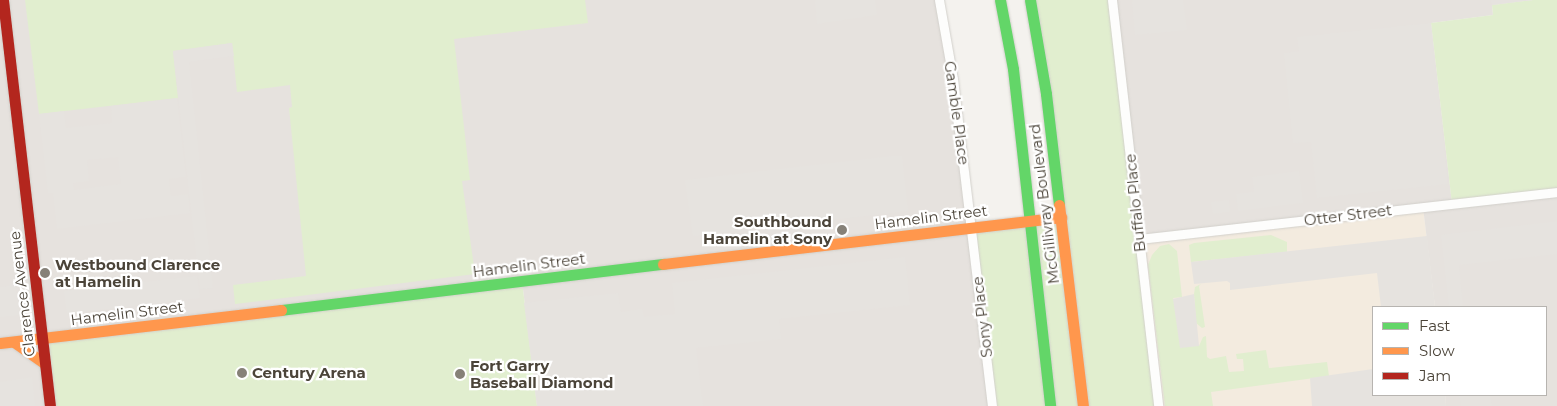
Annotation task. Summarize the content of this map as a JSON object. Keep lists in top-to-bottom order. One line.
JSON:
{"streets":{"street":["Gamble Place","Buffalo Place","McGillivray Boulevard","Otter Street","Hamelin Street","Clarence Avenue","Sony Place"]},"crossings":[["Gamble Place","Hamelin Street"],["Gamble Place","Sony Place"],["Buffalo Place","Otter Street"],["McGillivray Boulevard","Hamelin Street"],["Hamelin Street","Clarence Avenue"],["Hamelin Street","Sony Place"]],"places":["Southbound Hamelin at Sony","Westbound Clarence at Hamelin","Century Arena","Fort Garry Baseball Diamond"],"legend":["Fast","Slow","Jam"]}
